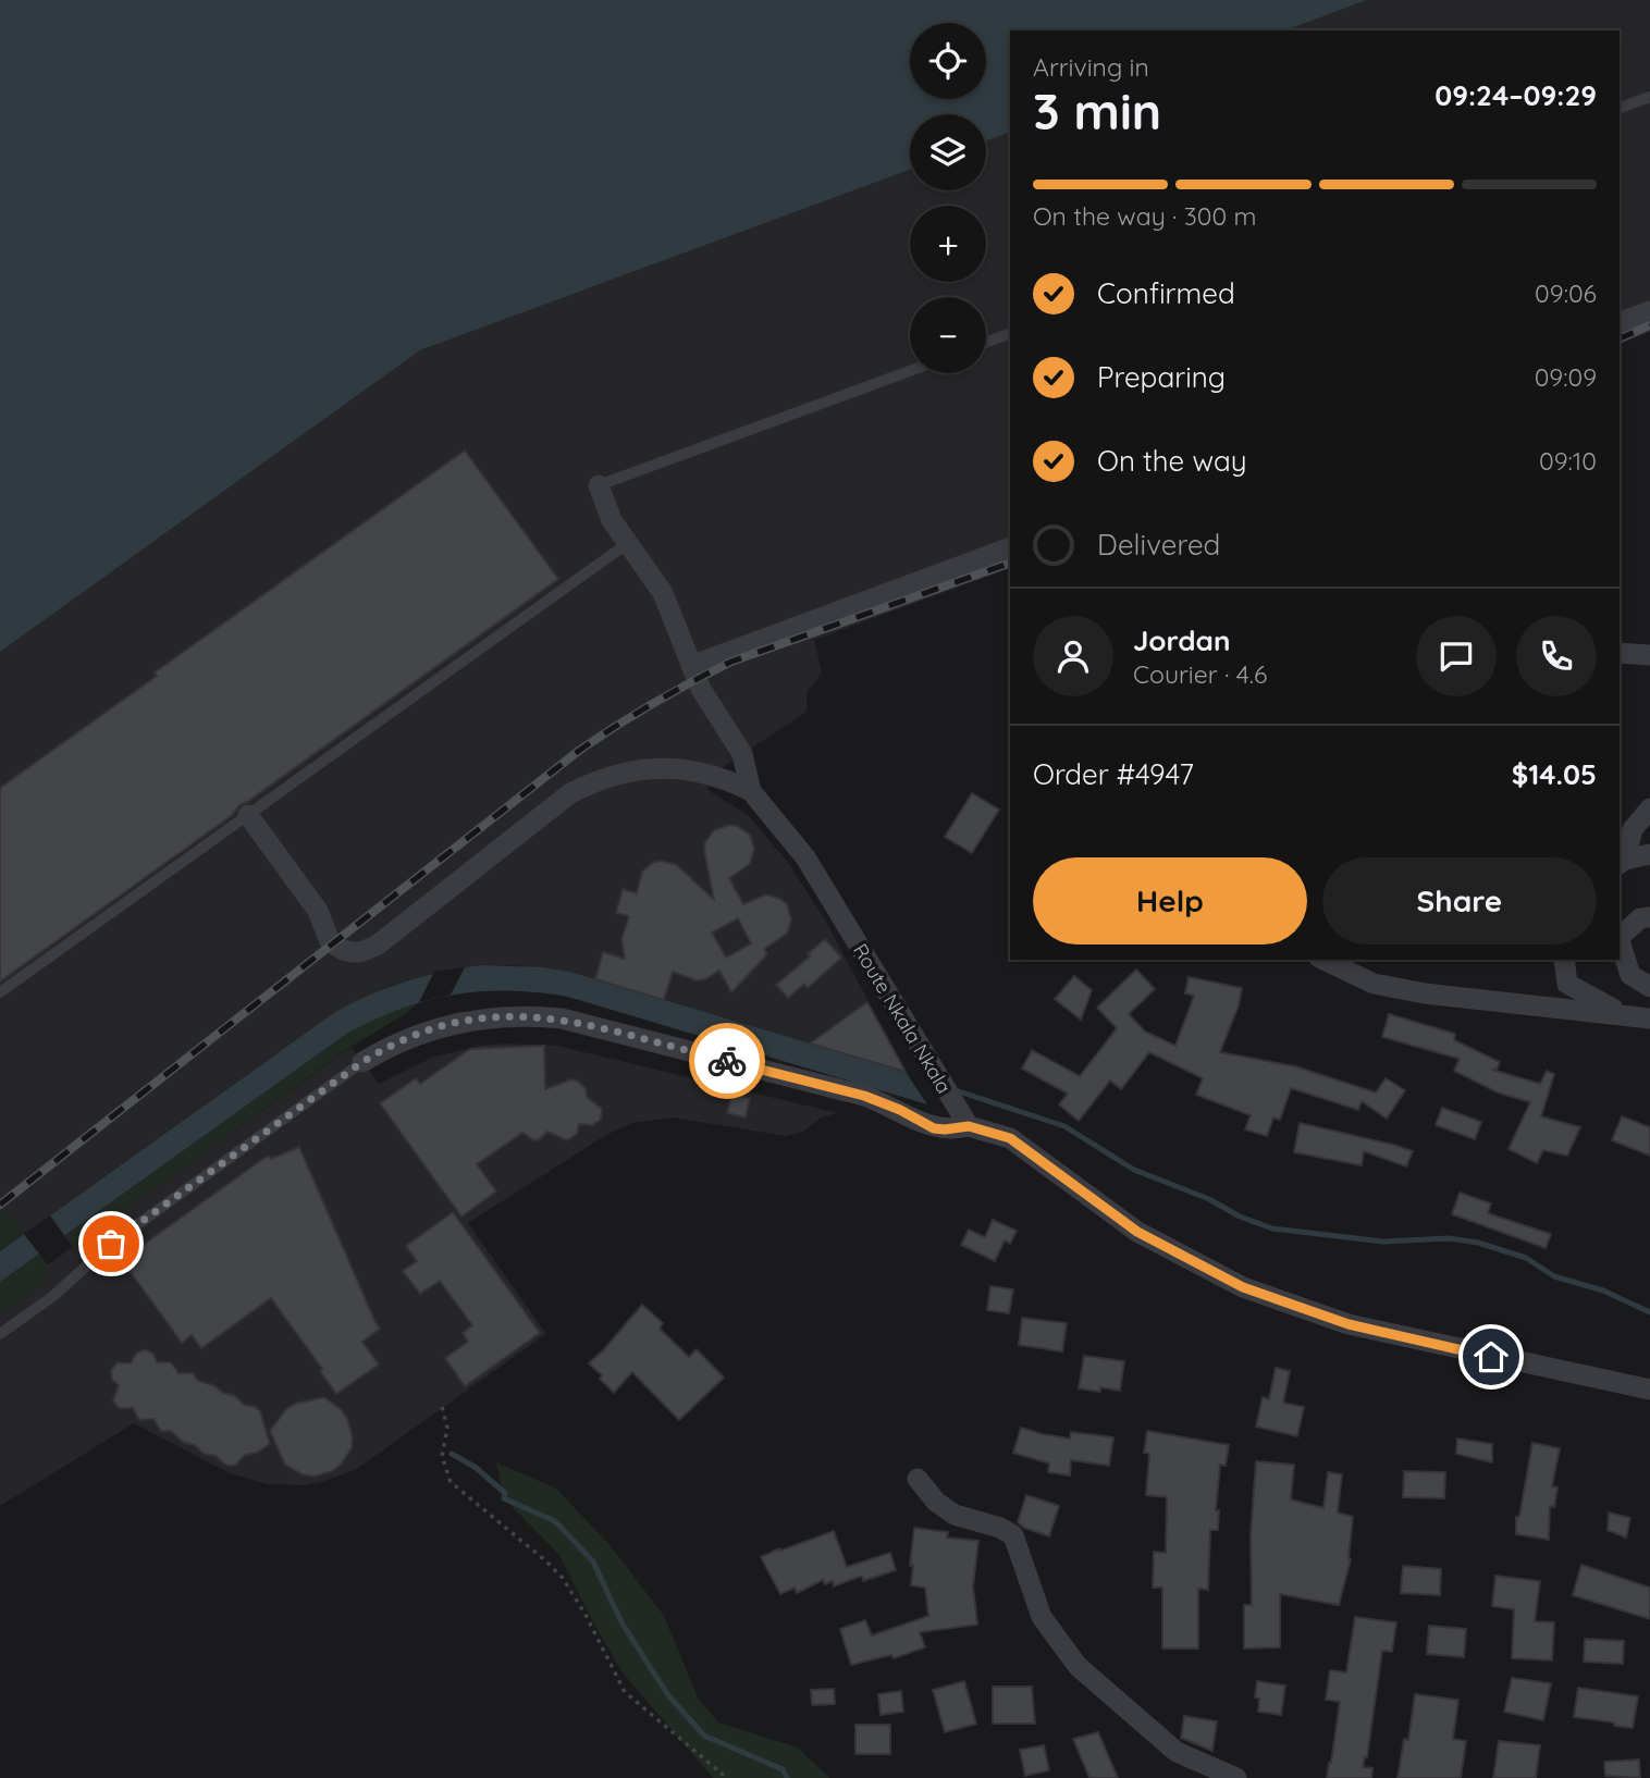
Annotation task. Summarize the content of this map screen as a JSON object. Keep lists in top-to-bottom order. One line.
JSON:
{"streets":{"street":["Route Nkala Nkala"]},"page":{"map_buttons":["+","−"],"heading":["3 min","Arriving in","09:24–09:29"],"panel":["Jordan","Courier · 4.6","Order #4947","$14.05"],"bar":"On the way · 300 m","list":[["Confirmed","09:06"],["Preparing","09:09"],["On the way","09:10"],"Delivered"],"buttons":["Help","Share"]}}
